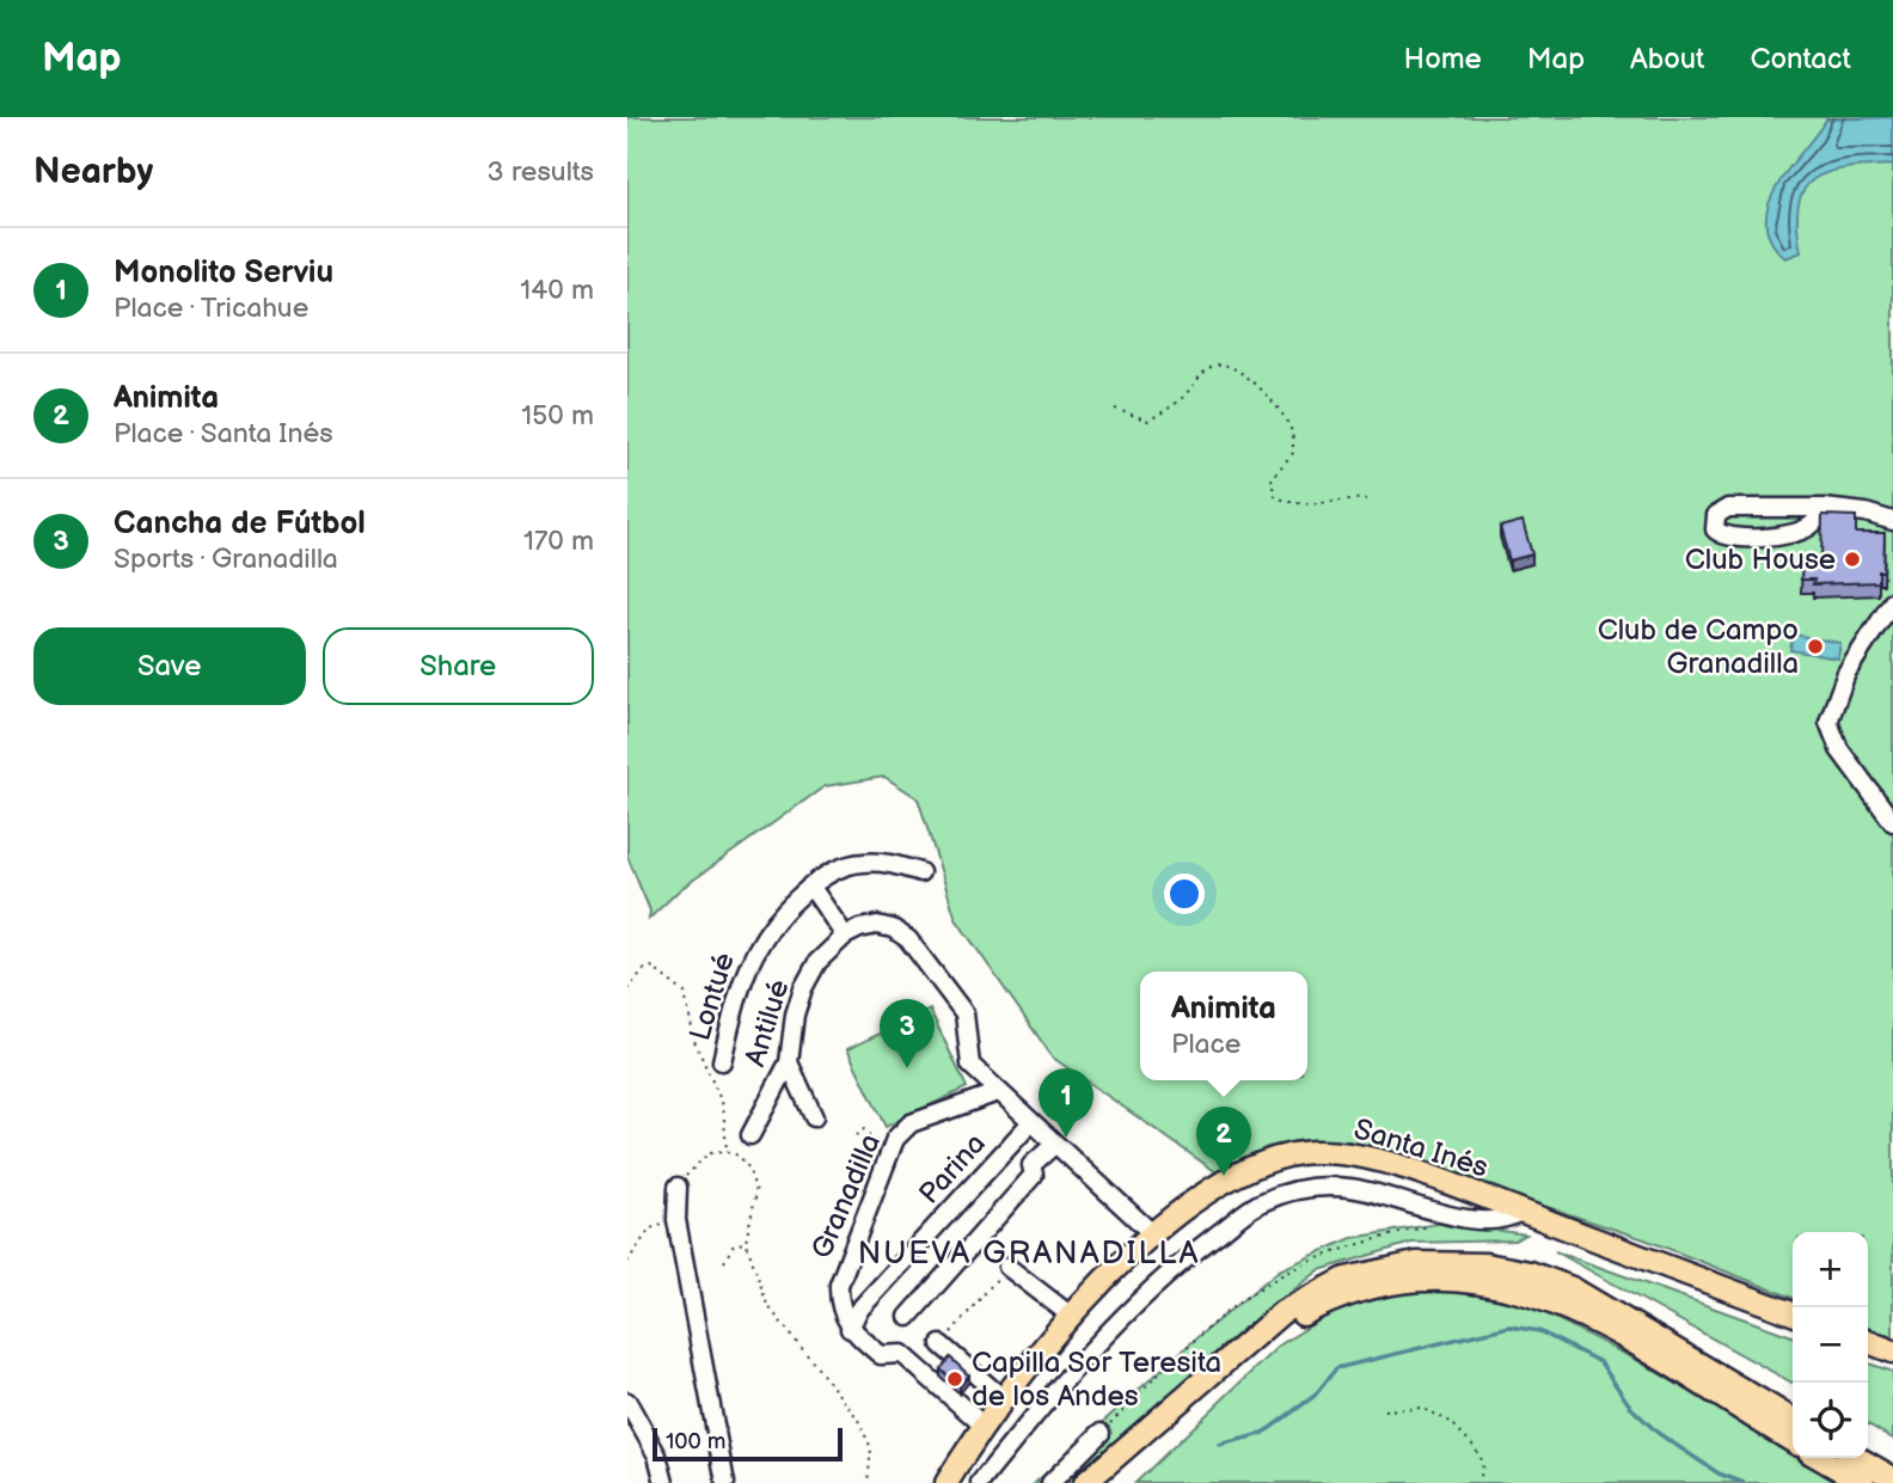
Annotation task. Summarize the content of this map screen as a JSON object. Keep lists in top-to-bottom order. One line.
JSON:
{"streets":{"main road":["Santa Inés"],"street":["Lontué","Antilué","Parina","Granadilla"]},"crossings":[["Parina","Granadilla"]],"districts":["NUEVA GRANADILLA"],"places":["Club House","Club de Campo Granadilla","Capilla Sor Teresita de los Andes"],"scale_bar":"100 m","page":{"header":"Map","nav":["Home","Map","About","Contact"],"heading":["Nearby","3 results"],"list":[{"mark":"1","name":"Monolito Serviu","note":"Place · Tricahue","value":"140 m"},{"mark":"2","name":"Animita","note":"Place · Santa Inés","value":"150 m"},{"mark":"3","name":"Cancha de Fútbol","note":"Sports · Granadilla","value":"170 m"}],"buttons":["Save","Share"],"popup":["Animita","Place"],"pins":["3","1","2"],"map_buttons":["+","−"],"scale":"100 m"}}
